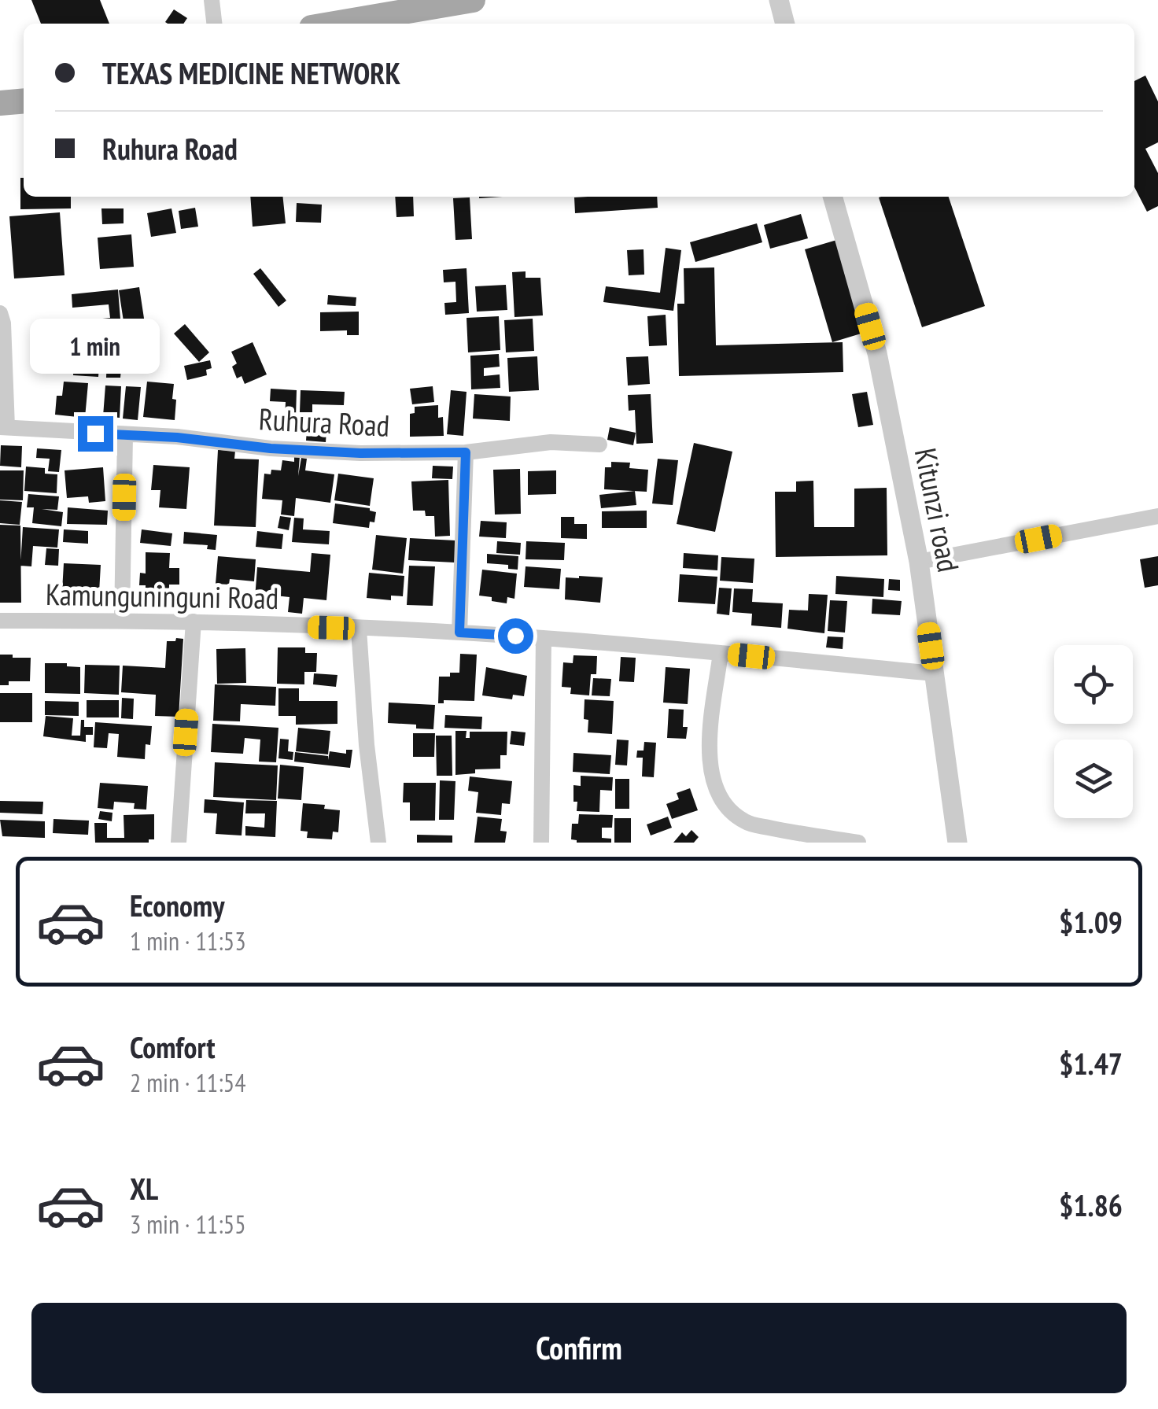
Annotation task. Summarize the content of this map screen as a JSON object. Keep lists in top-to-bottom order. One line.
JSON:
{"streets":{"street":["Ruhura Road","Kitunzi road","Kamunguninguni Road"]},"crossings":[["Kitunzi road","Kamunguninguni Road"]],"page":{"banner":["TEXAS MEDICINE NETWORK","Ruhura Road"],"bubble":"1 min","list":[{"name":"Economy","note":"1 min · 11:53","value":"$1.09"},{"name":"Comfort","note":"2 min · 11:54","value":"$1.47"},{"name":"XL","note":"3 min · 11:55","value":"$1.86"}],"buttons":"Confirm"}}
